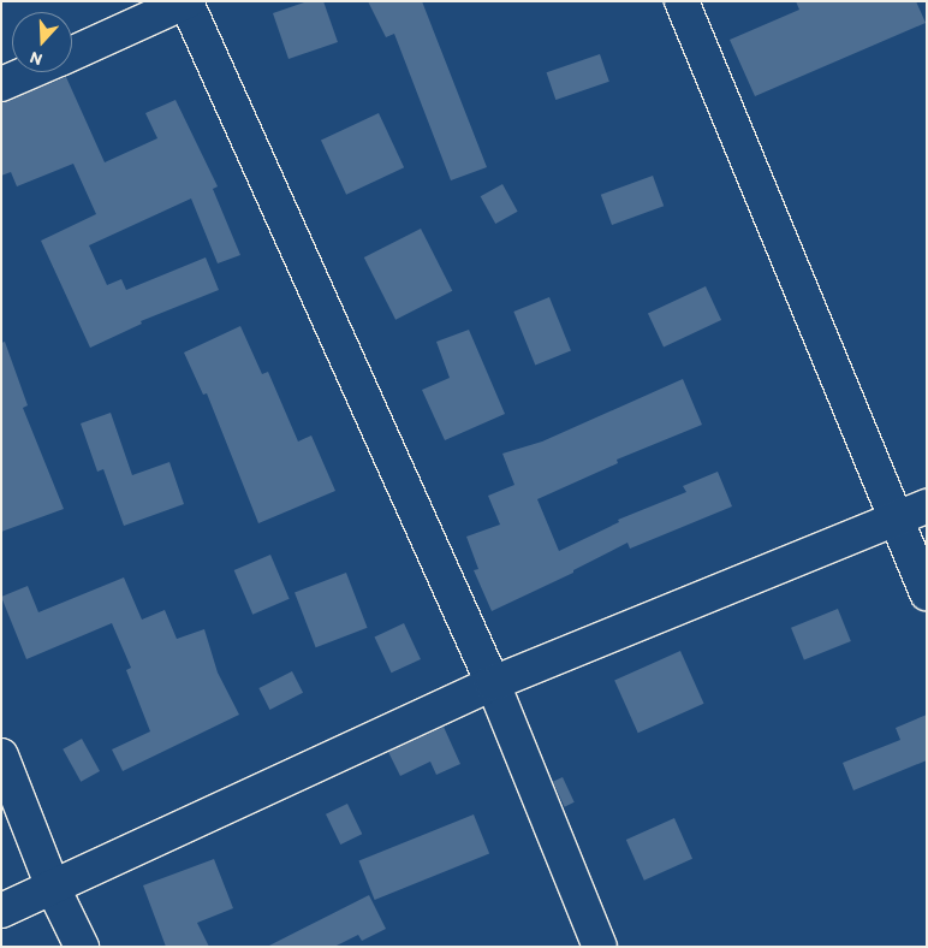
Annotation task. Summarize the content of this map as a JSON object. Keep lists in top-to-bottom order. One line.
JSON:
{"north":"bottom"}
